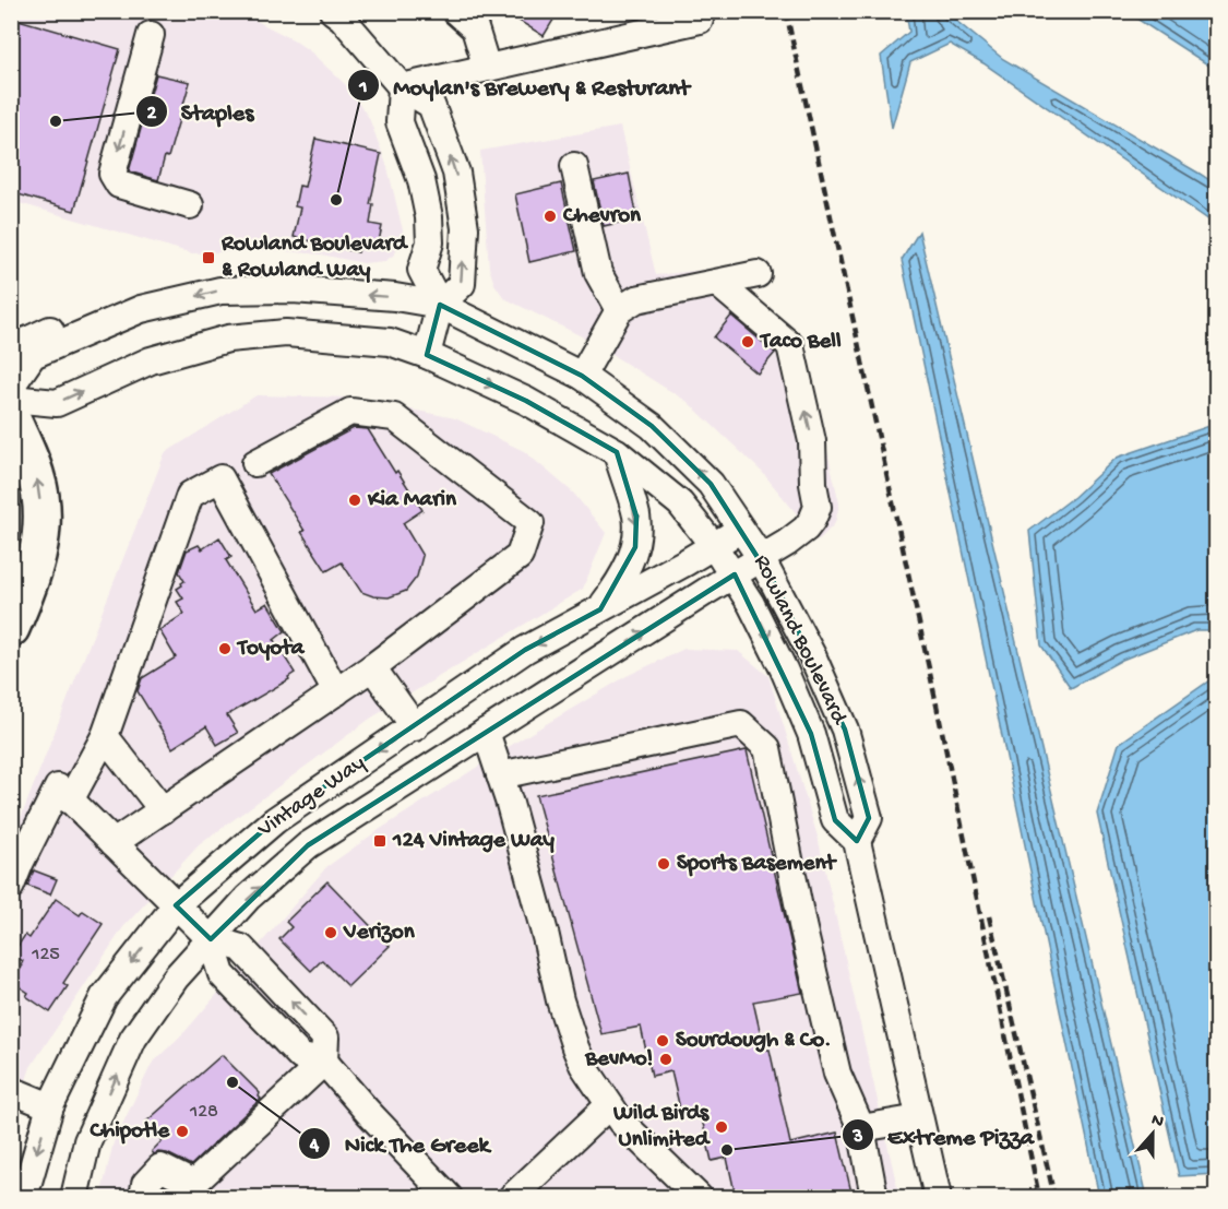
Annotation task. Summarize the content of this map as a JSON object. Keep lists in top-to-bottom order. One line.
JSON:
{"streets":{"street":["Rowland Boulevard","Vintage Way"]},"crossings":[["Rowland Boulevard","Vintage Way"]],"places":{"other":["Staples","Moylan's Brewery & Resturant","Chevron","Taco Bell","Kia Marin","Toyota","Sports Basement","Verizon","Sourdough & Co.","BevMo!","Nick The Greek","Wild Birds Unlimited","Chipotle","Extreme Pizza"],"transit":["Rowland Boulevard & Rowland Way","124 Vintage Way"]},"house_numbers":["125","128"],"north":"top"}
